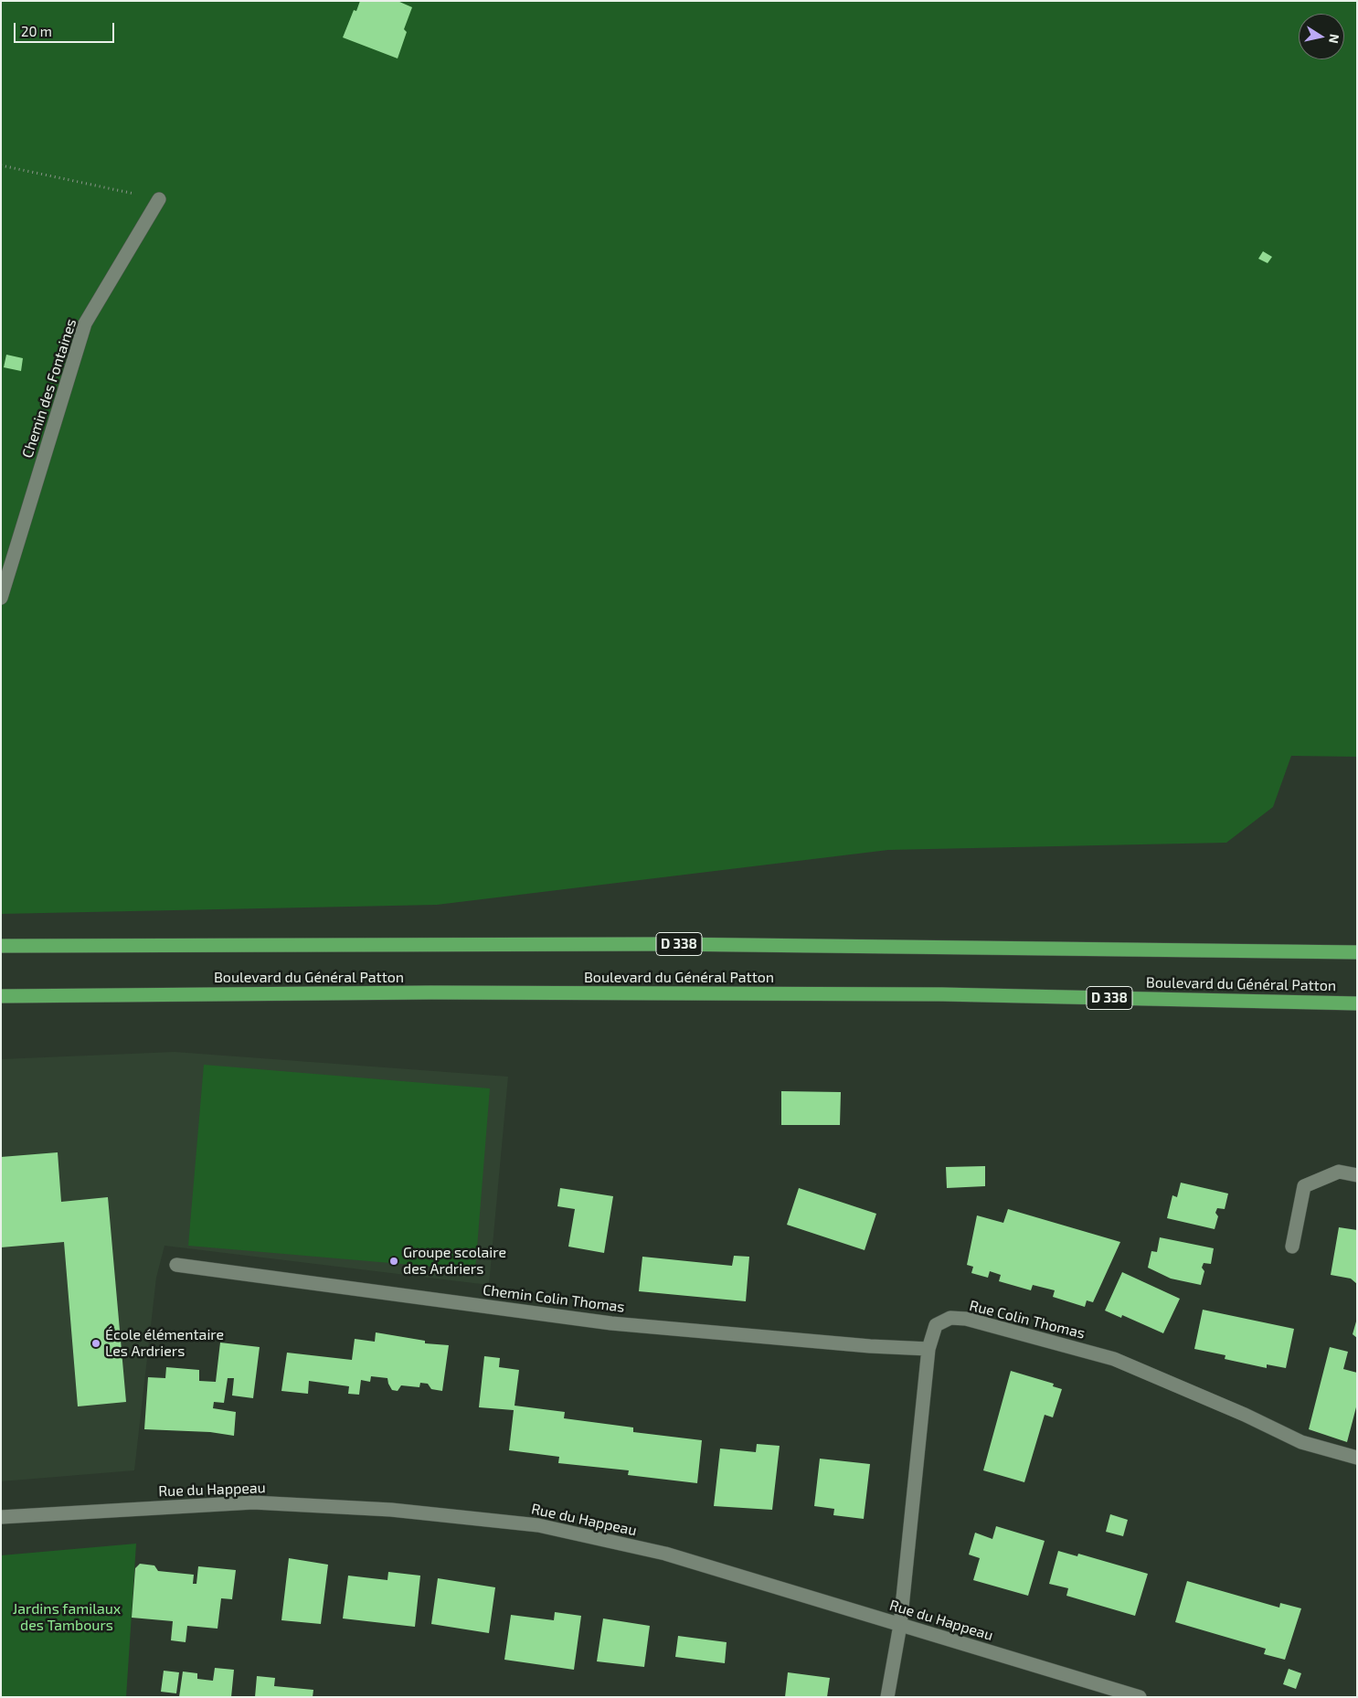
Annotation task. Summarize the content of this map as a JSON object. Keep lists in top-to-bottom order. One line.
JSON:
{"streets":{"highway":["D 338","Boulevard du Général Patton"],"street":["Chemin des Fontaines","Chemin Colin Thomas","Rue Colin Thomas","Rue du Happeau"]},"crossings":[["Chemin Colin Thomas","Rue Colin Thomas"],["Rue Colin Thomas","Rue du Happeau"]],"parks":["Jardins familaux des Tambours"],"places":["Groupe scolaire des Ardriers","École élémentaire Les Ardriers"],"scale_bar":"20 m","north":"right"}
